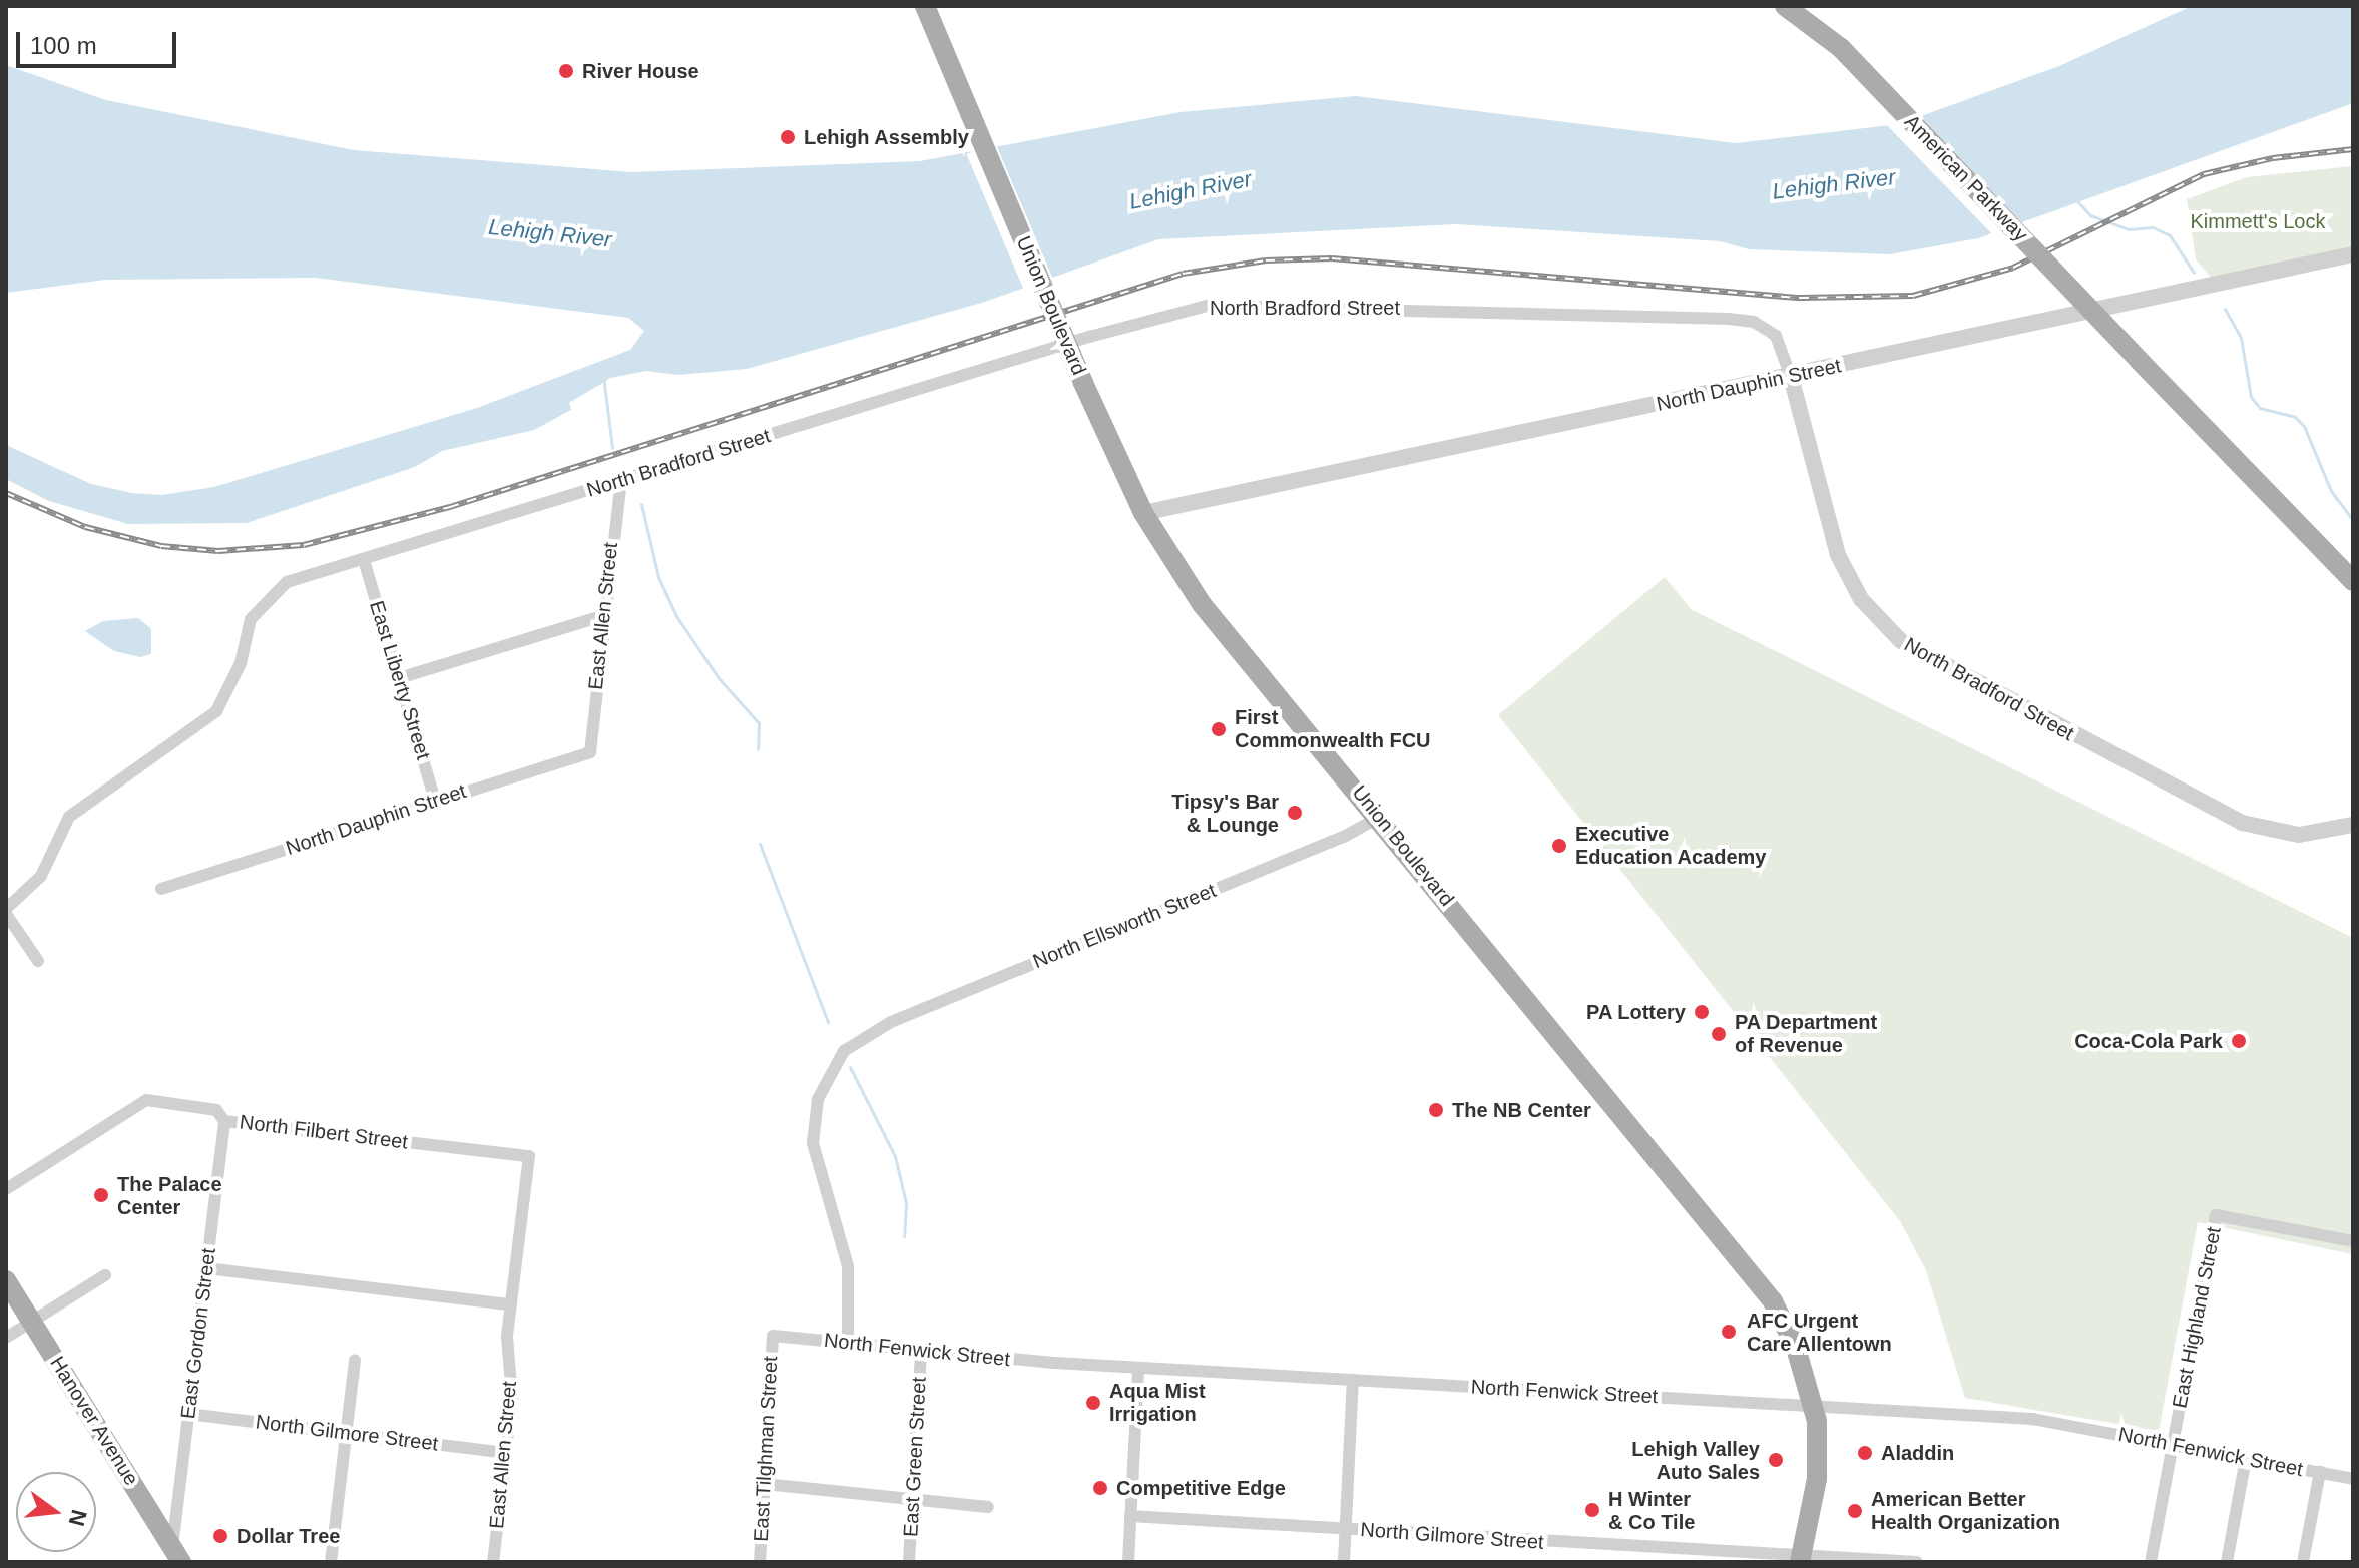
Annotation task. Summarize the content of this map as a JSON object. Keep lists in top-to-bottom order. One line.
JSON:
{"streets":{"main road":["American Parkway","Union Boulevard","Hanover Avenue"],"street":["North Bradford Street","North Dauphin Street","East Allen Street","East Liberty Street","North Ellsworth Street","North Filbert Street","East Highland Street","East Gordon Street","North Fenwick Street","North Gilmore Street","East Tilghman Street","East Green Street"]},"crossings":[["Union Boulevard","North Dauphin Street"],["Union Boulevard","North Ellsworth Street"],["Union Boulevard","North Fenwick Street"],["Union Boulevard","North Gilmore Street"],["North Bradford Street","North Dauphin Street"],["North Bradford Street","East Allen Street"],["North Bradford Street","East Liberty Street"],["North Dauphin Street","East Allen Street"],["North Dauphin Street","East Liberty Street"],["East Allen Street","North Filbert Street"],["East Allen Street","North Gilmore Street"],["North Ellsworth Street","North Fenwick Street"],["North Filbert Street","East Gordon Street"],["East Highland Street","North Fenwick Street"],["East Gordon Street","Hanover Avenue"],["East Gordon Street","North Gilmore Street"],["North Fenwick Street","East Tilghman Street"],["North Fenwick Street","East Green Street"]],"water":["Lehigh River"],"parks":["Kimmett's Lock"],"places":["River House","Lehigh Assembly","First Commonwealth FCU","Tipsy's Bar & Lounge","Executive Education Academy","PA Lottery","PA Department of Revenue","Coca-Cola Park","The NB Center","The Palace Center","AFC Urgent Care Allentown","Aqua Mist Irrigation","Aladdin","Lehigh Valley Auto Sales","Competitive Edge","H Winter & Co Tile","American Better Health Organization","Dollar Tree"],"scale_bar":"100 m","north":"right"}
